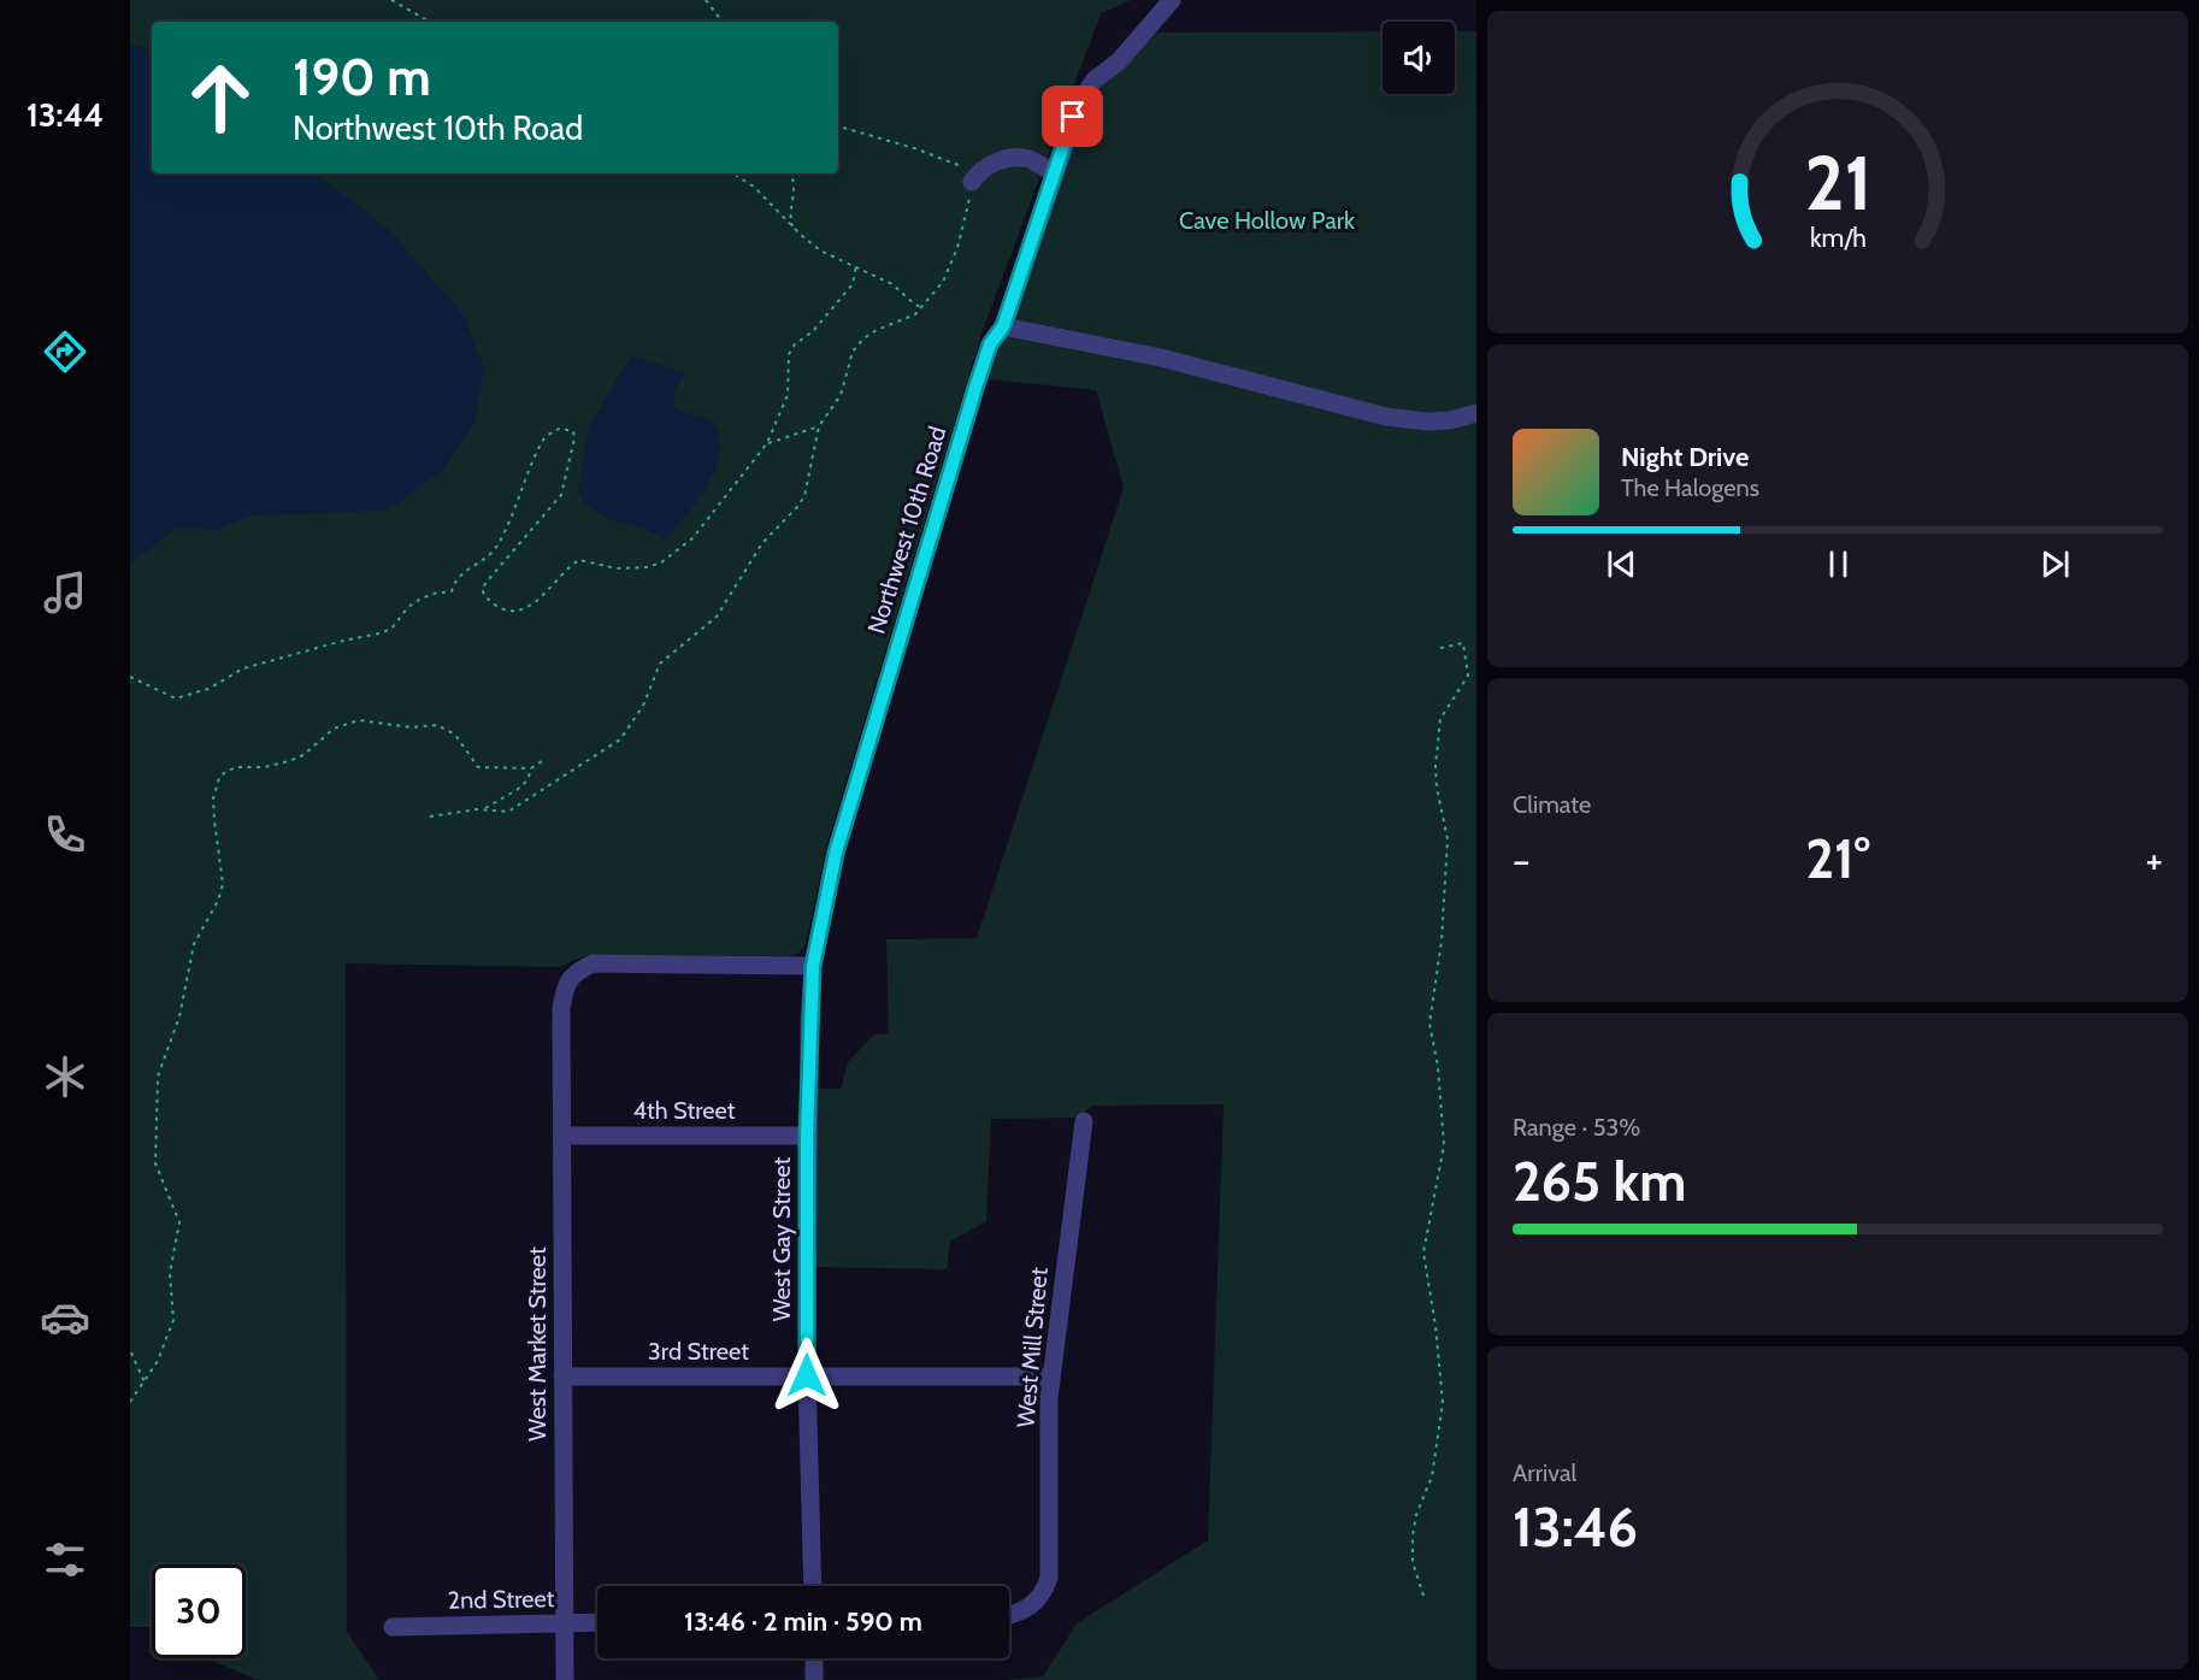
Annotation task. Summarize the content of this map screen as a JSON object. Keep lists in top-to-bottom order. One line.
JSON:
{"streets":{"street":["Northwest 10th Road","4th Street","West Gay Street","West Market Street","West Mill Street","3rd Street","2nd Street"]},"crossings":[["Northwest 10th Road","West Gay Street"],["Northwest 10th Road","West Market Street"],["4th Street","West Gay Street"],["4th Street","West Market Street"],["West Gay Street","West Market Street"],["West Gay Street","3rd Street"],["West Market Street","3rd Street"],["West Market Street","2nd Street"],["West Mill Street","3rd Street"]],"parks":["Cave Hollow Park"],"page":{"tabs":"13:44","turn":["190 m","Northwest 10th Road"],"song":["Night Drive","The Halogens"],"tile":["Climate",["Range · 53%","265 km"],["Arrival","13:46"]],"heat":["−","21°","+"],"limit":"30","trip":"13:46 · 2 min · 590 m","gauge":["21","km/h"]}}
